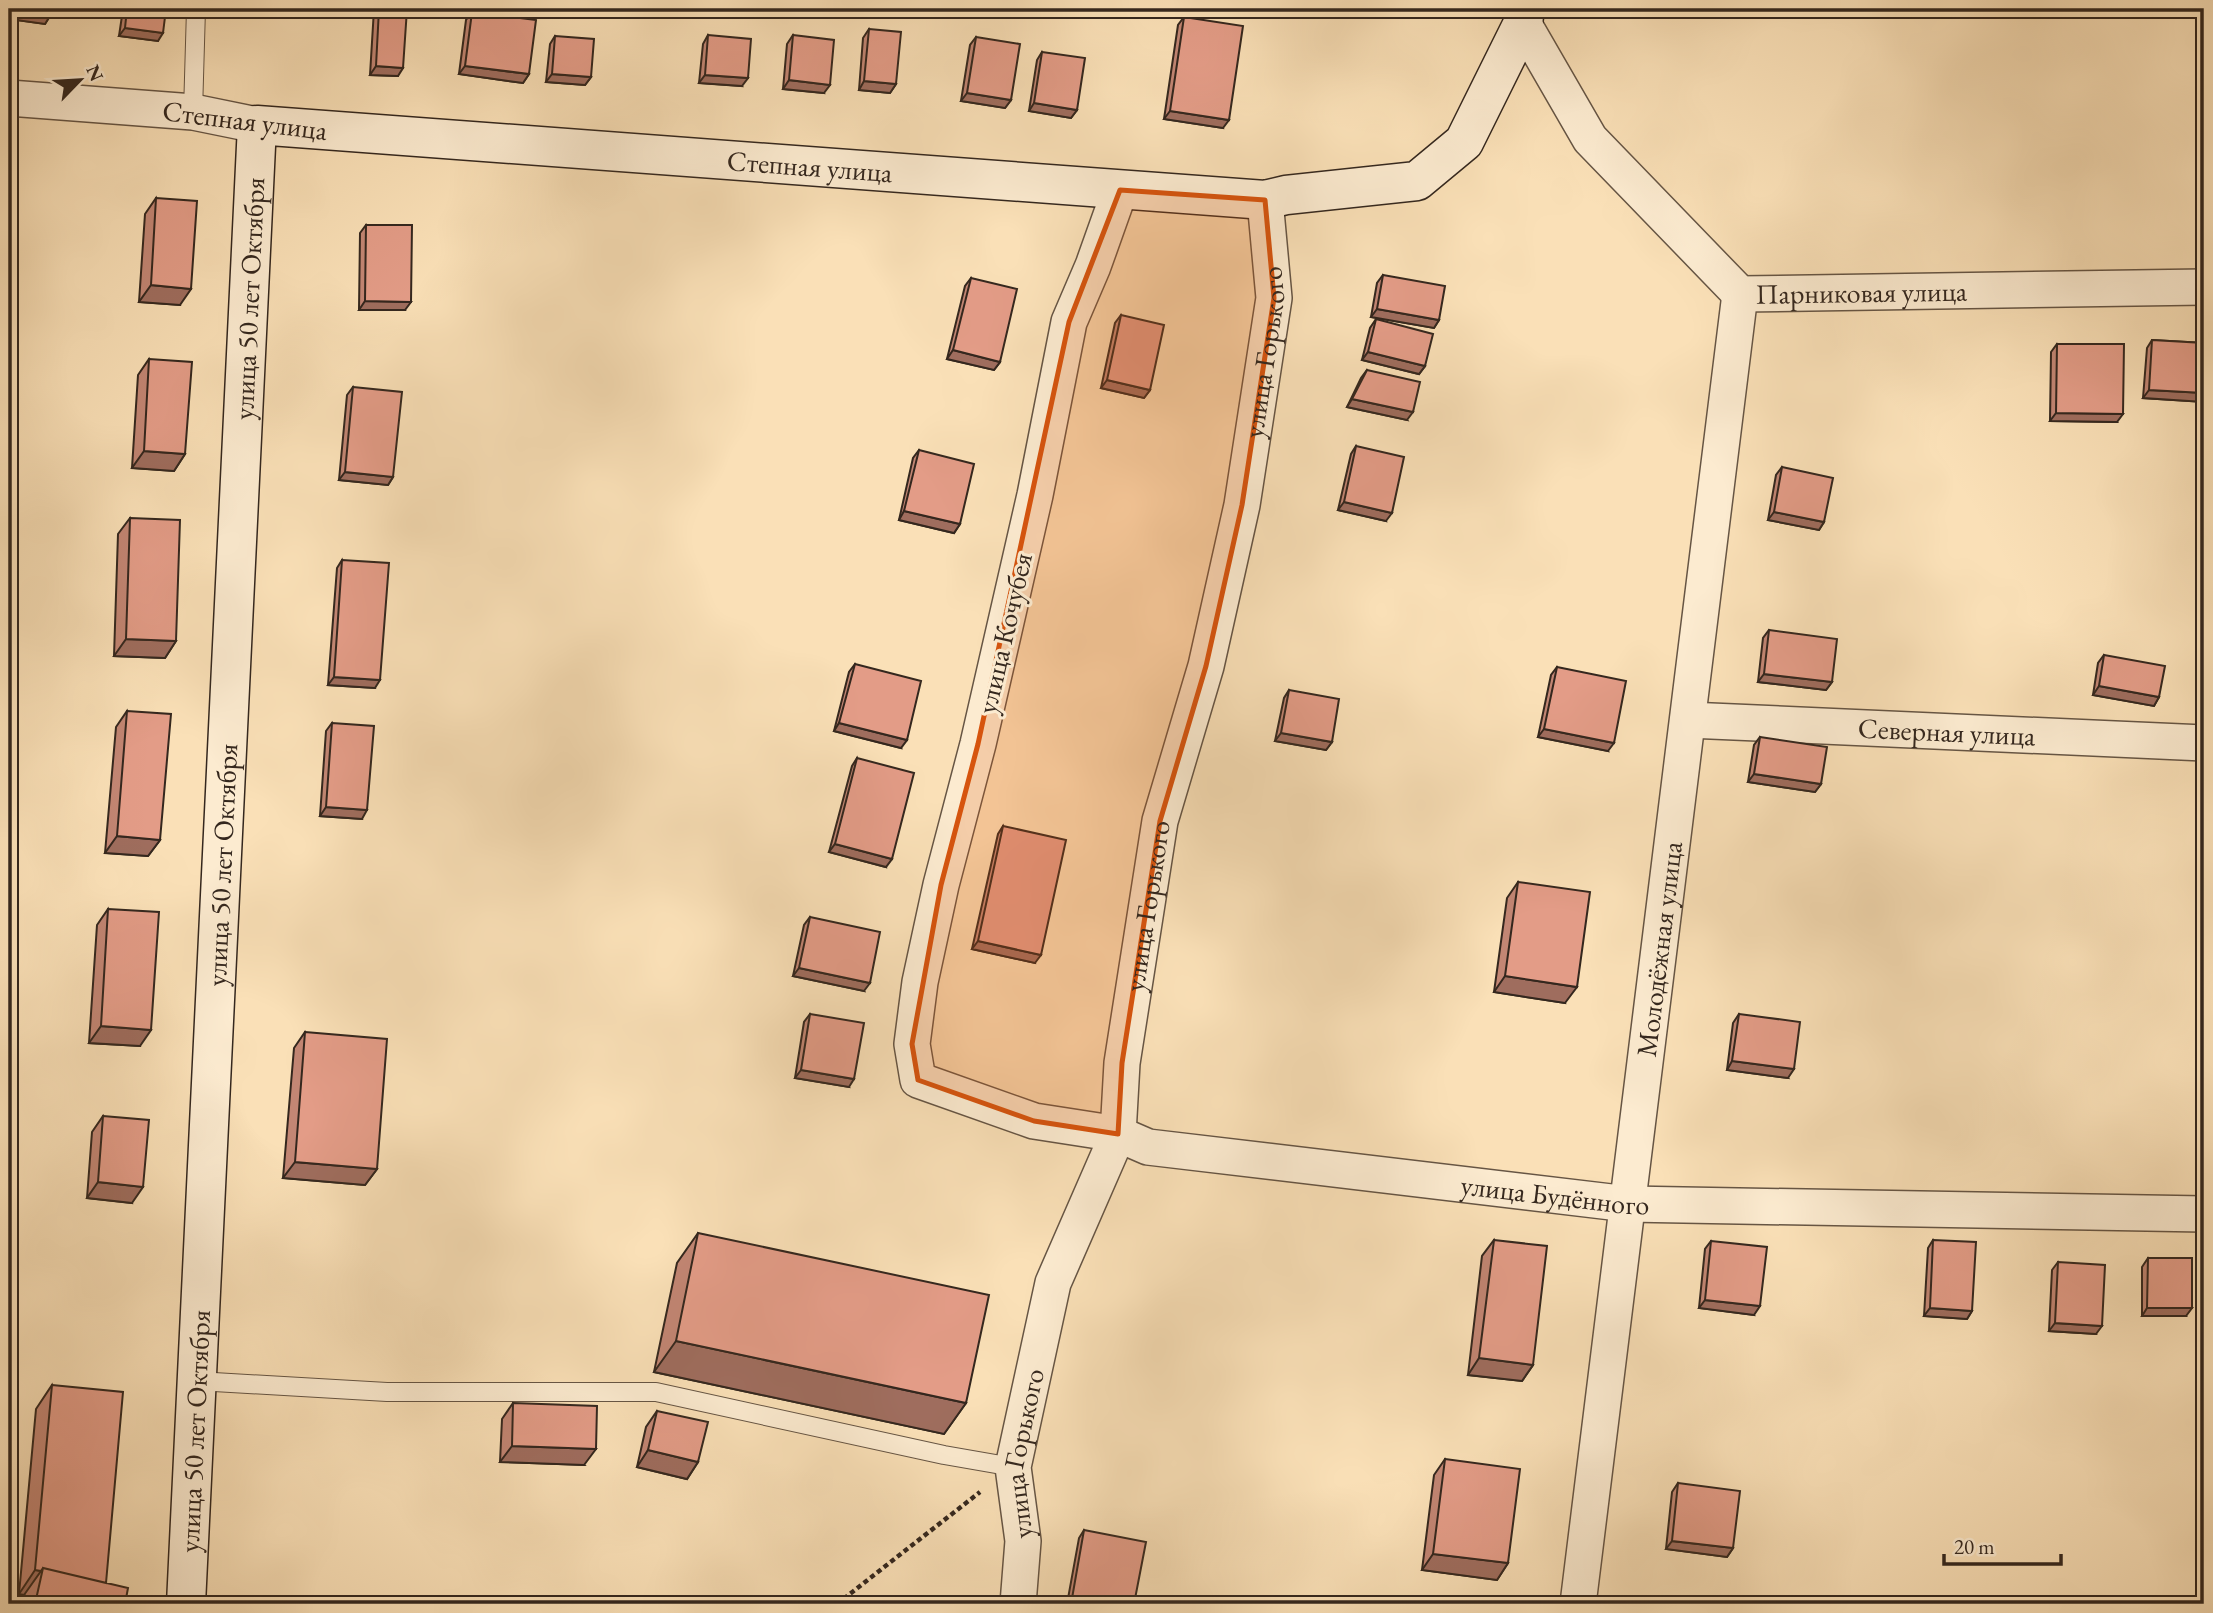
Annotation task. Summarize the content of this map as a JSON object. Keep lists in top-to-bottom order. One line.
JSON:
{"streets":{"street":["Степная улица","Парниковая улица","улица 50 лет Октября","улица Горького","улица Кочубея","Северная улица","Молодёжная улица","улица Будённого"]},"crossings":[["Степная улица","Парниковая улица"],["Степная улица","улица 50 лет Октября"],["Степная улица","улица Горького"],["Степная улица","улица Кочубея"],["Парниковая улица","Молодёжная улица"],["улица Горького","улица Будённого"],["улица Кочубея","улица Будённого"],["Северная улица","Молодёжная улица"],["Молодёжная улица","улица Будённого"]],"scale_bar":"20 m","north":"top right"}
